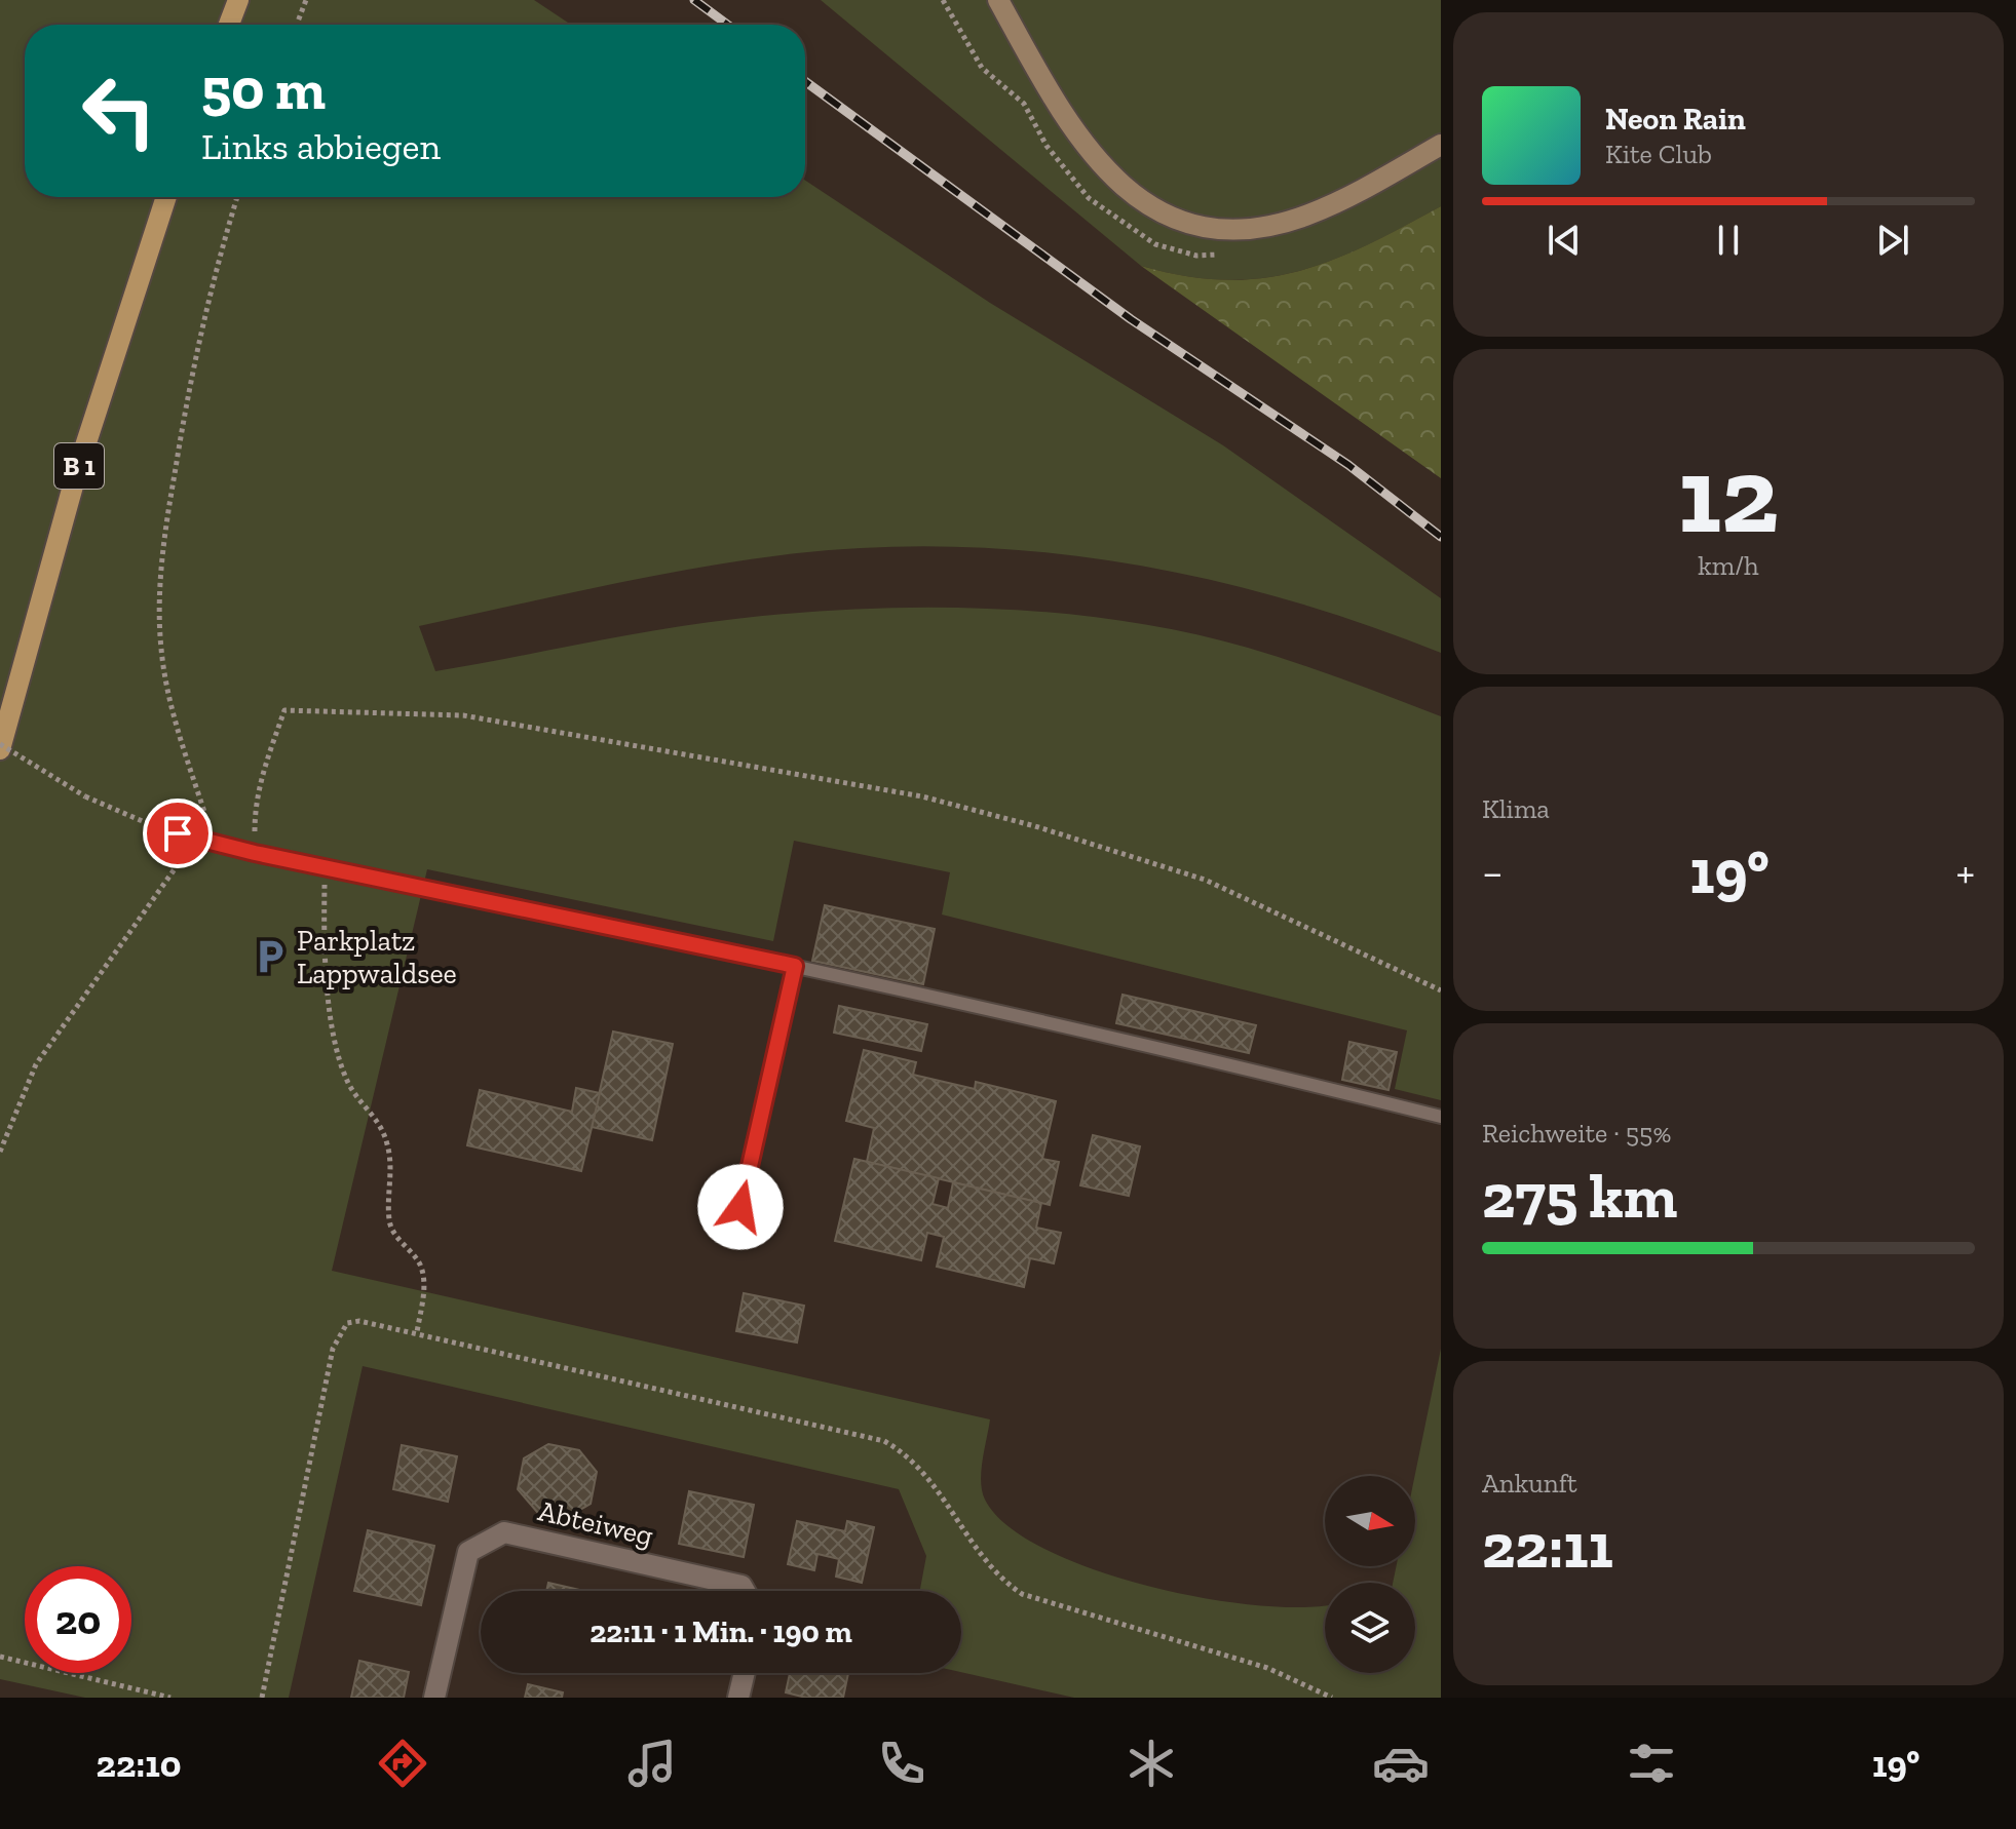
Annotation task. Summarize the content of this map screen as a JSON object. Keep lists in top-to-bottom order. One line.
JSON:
{"streets":{"main road":["B 1"],"street":["Abteiweg"]},"places":{"parking":["Parkplatz Lappwaldsee"]},"north":"right","page":{"turn":["50 m","Links abbiegen"],"song":["Neon Rain","Kite Club"],"tile":[["12","km/h"],"Klima",["Reichweite · 55%","275 km"],["Ankunft","22:11"]],"heat":["−","19°","+"],"limit":"20","trip":"22:11 · 1 Min. · 190 m","tabs":["22:10","19°"]}}
